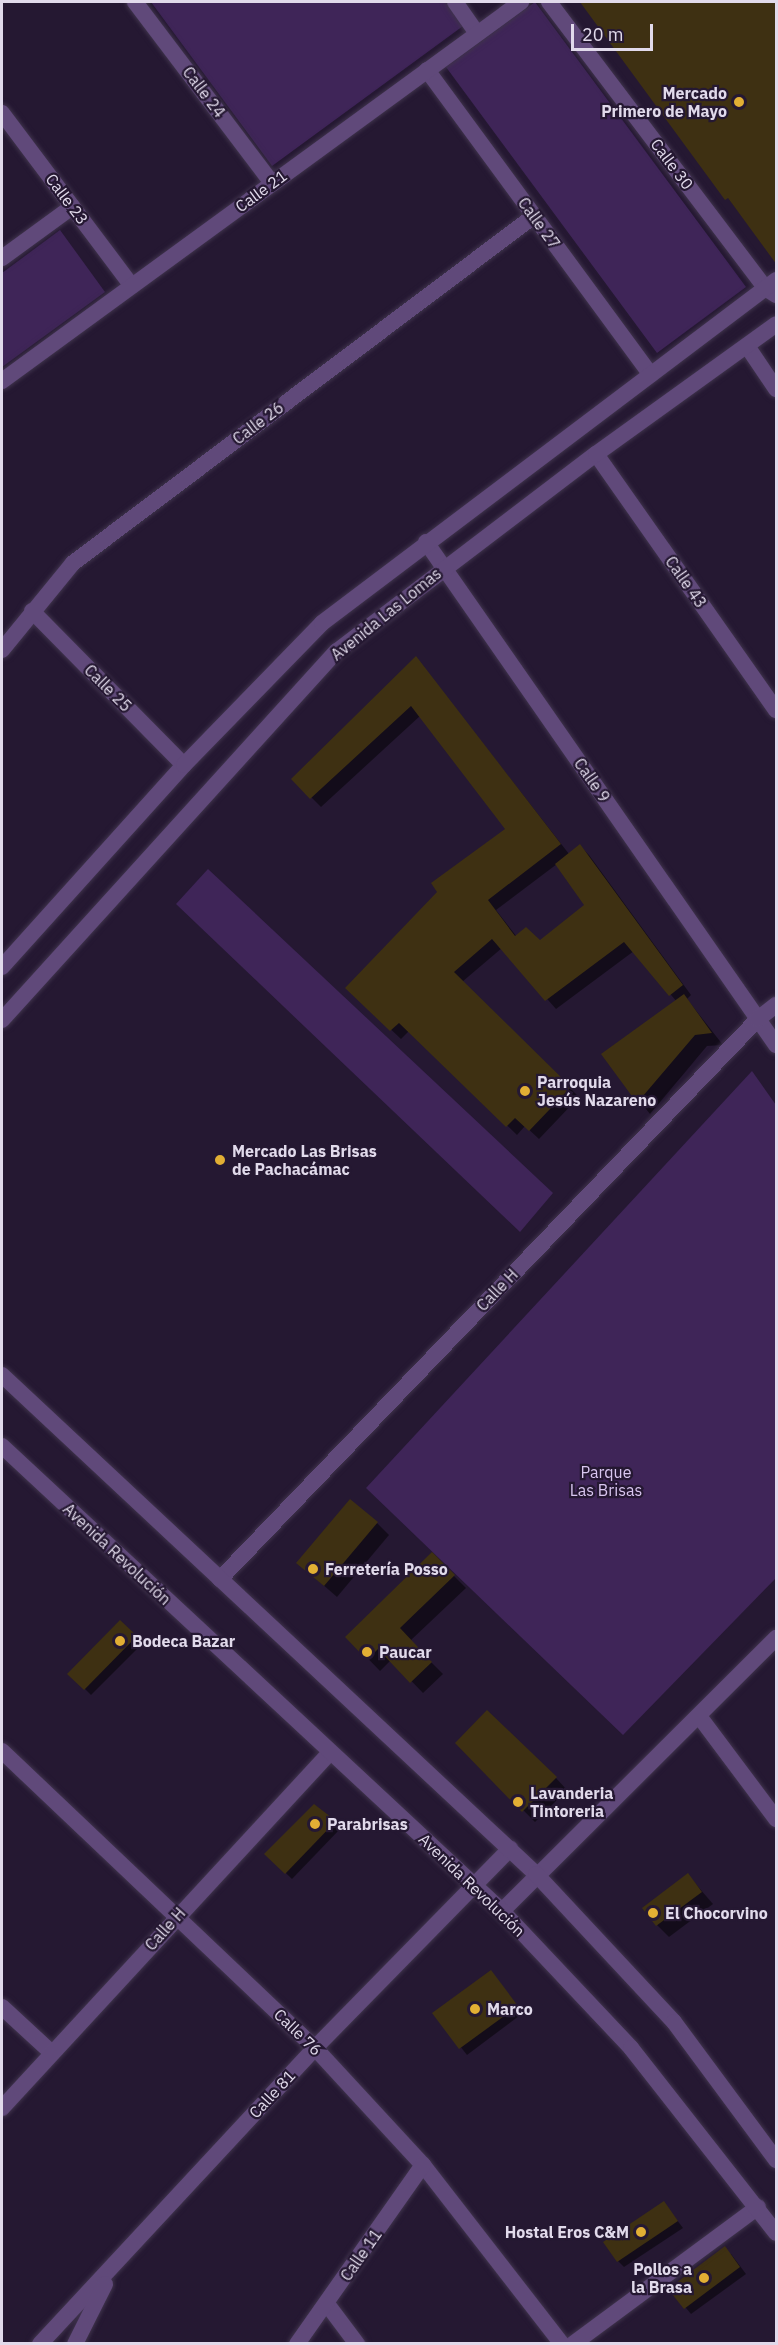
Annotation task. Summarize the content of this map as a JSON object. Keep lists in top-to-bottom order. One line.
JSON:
{"streets":{"street":["Calle 24","Calle 30","Calle 21","Calle 23","Calle 27","Calle 26","Calle 43","Avenida Las Lomas","Calle 25","Calle 9","Calle H","Avenida Revolución","Calle 76","Calle 81","Calle 11"]},"crossings":[["Calle 24","Calle 21"],["Calle 30","Avenida Las Lomas"],["Calle 21","Calle 23"],["Calle 21","Calle 27"],["Calle 27","Calle 26"],["Calle 27","Avenida Las Lomas"],["Calle 26","Calle 25"],["Calle 43","Avenida Las Lomas"],["Avenida Las Lomas","Calle 25"],["Avenida Las Lomas","Calle 9"],["Calle 9","Calle H"],["Calle H","Avenida Revolución"],["Calle H","Calle 76"],["Avenida Revolución","Calle 81"],["Calle 76","Calle 81"],["Calle 76","Calle 11"]],"parks":["Parque Las Brisas"],"places":["Mercado Primero de Mayo","Parroquia Jesús Nazareno","Mercado Las Brisas de Pachacámac","Ferretería Posso","Bodeca Bazar","Paucar","Lavanderia Tintoreria","Parabrisas","El Chocorvino","Marco","Hostal Eros C&M","Pollos a la Brasa"],"scale_bar":"20 m"}
